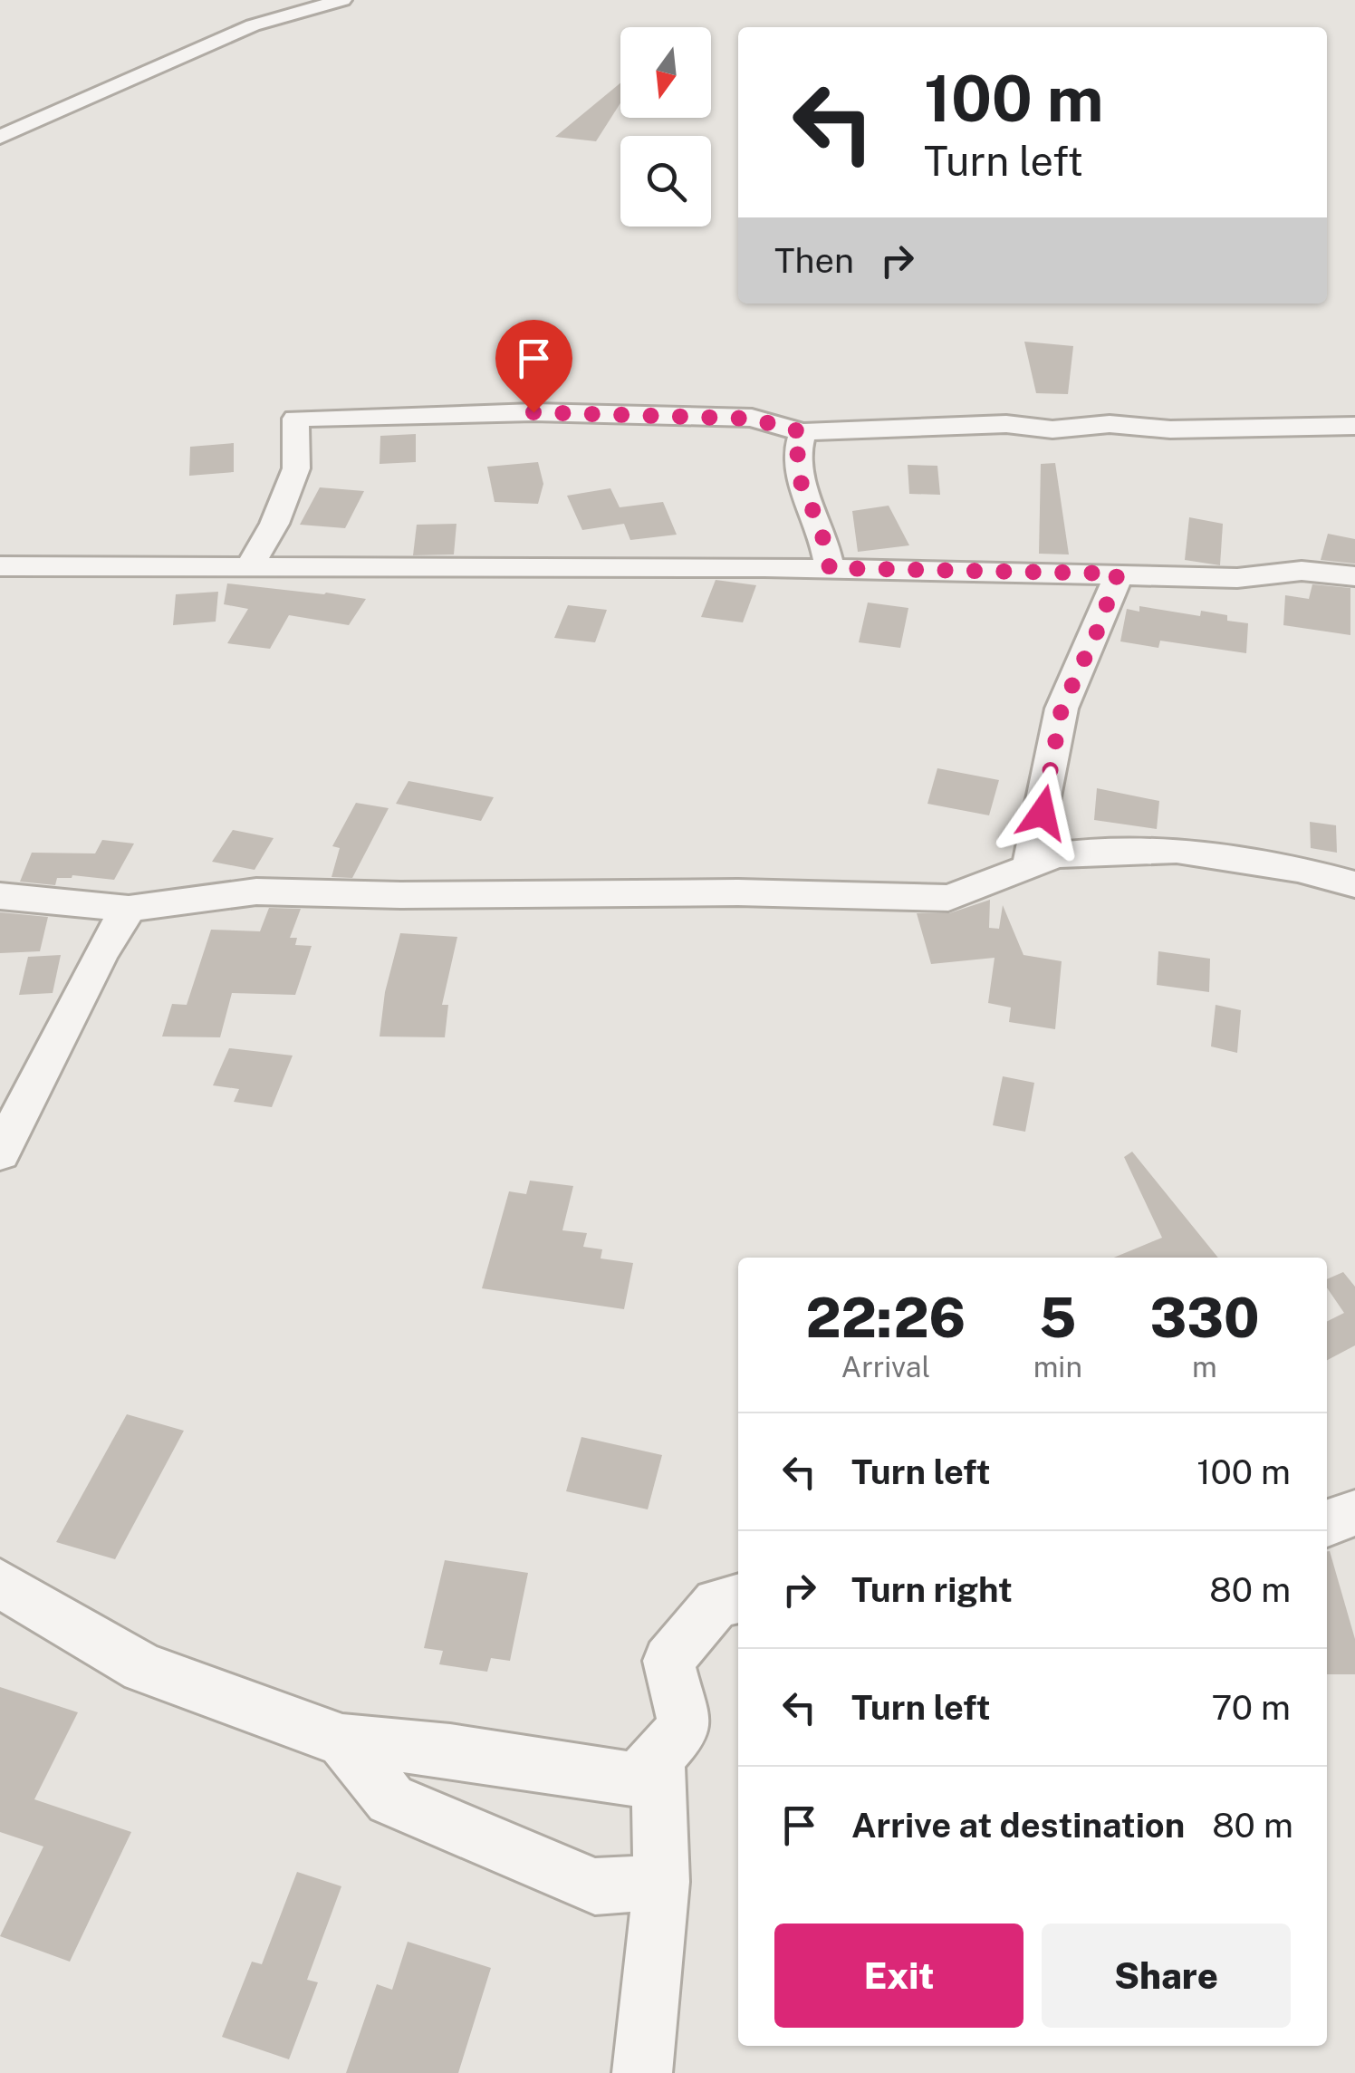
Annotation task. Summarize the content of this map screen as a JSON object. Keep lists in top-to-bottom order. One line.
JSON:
{"north":"bottom","page":{"turn":["100 m","Turn left"],"then":"Then","eta":["22:26","Arrival","5","min","330","m"],"list":[{"name":"Turn left","value":"100 m"},{"name":"Turn right","value":"80 m"},{"name":"Turn left","value":"70 m"},{"name":"Arrive at destination","value":"80 m"}],"buttons":["Exit","Share"]}}
